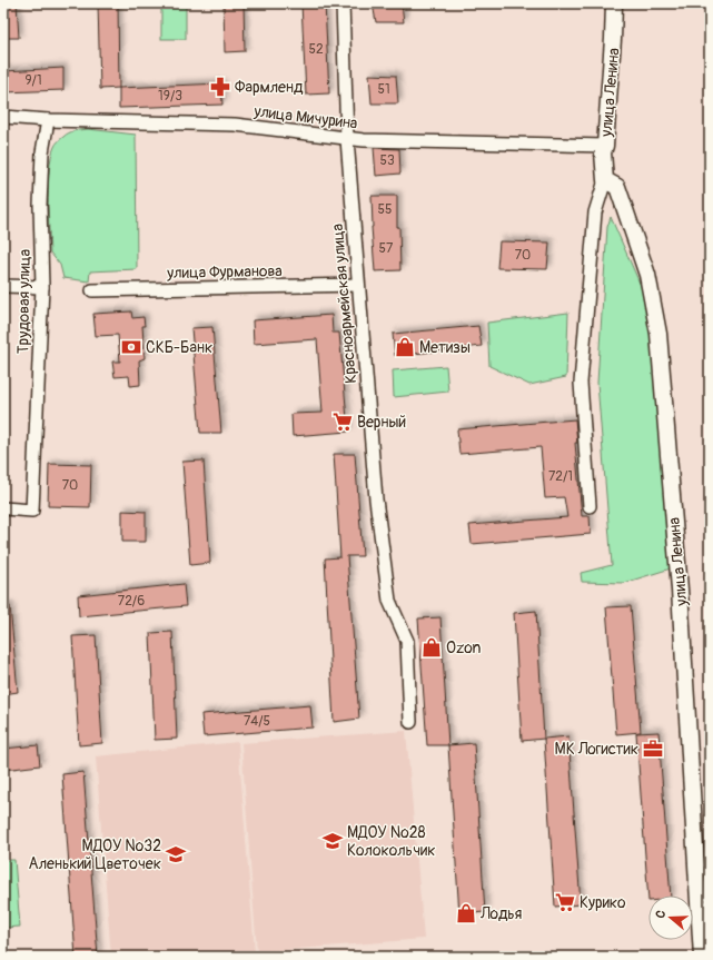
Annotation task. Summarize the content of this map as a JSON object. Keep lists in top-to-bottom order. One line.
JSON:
{"streets":{"street":["улица Ленина","улица Мичурина","улица Фурманова","Трудовая улица","Красноармейская улица"]},"crossings":[["улица Ленина","улица Мичурина"],["улица Мичурина","Трудовая улица"],["улица Мичурина","Красноармейская улица"],["улица Фурманова","Красноармейская улица"]],"places":{"pharmacy":["Фармленд"],"bank":["СКБ-Банк"],"shop":["Метизы","Ozon","Лодья"],"supermarket":["Верный","Курико"],"office":["МК Логистик"],"school or university":["МДОУ №28 Колокольчик","МДОУ №32 Аленький Цветочек"]},"house_numbers":["52","9/1","51","19/3","53","55","57","70","72/1","70","72/6","74/5"],"north":"left"}
